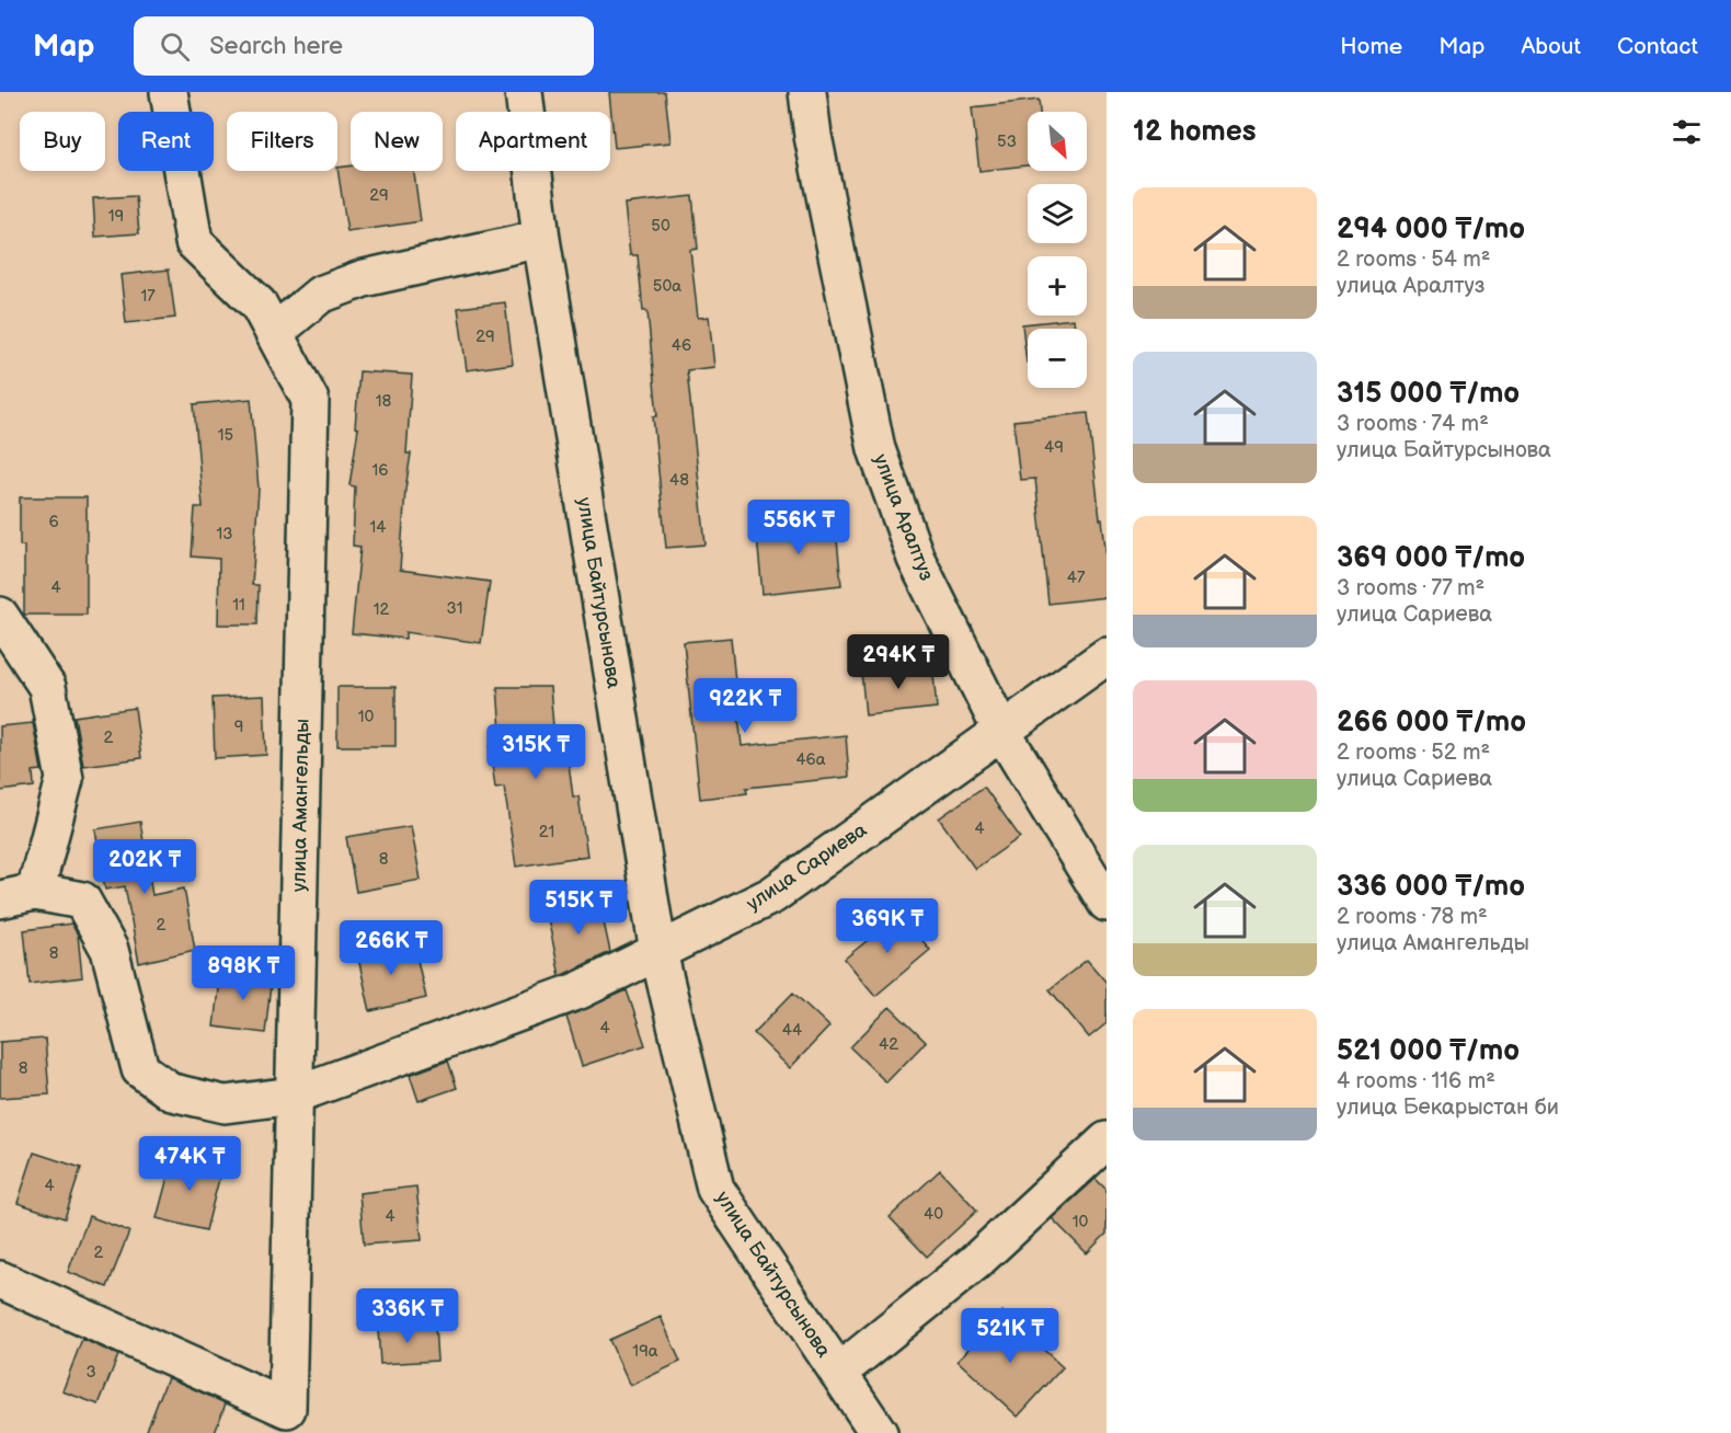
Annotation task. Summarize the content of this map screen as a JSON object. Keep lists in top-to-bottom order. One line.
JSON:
{"streets":{"street":["улица Аралтуз","улица Байтурсынова","улица Амангельды","улица Сариева"]},"crossings":[["улица Аралтуз","улица Сариева"],["улица Байтурсынова","улица Сариева"],["улица Амангельды","улица Сариева"]],"house_numbers":["53","29","19","50","50а","17","29","46","18","15","49","16","48","6","14","13","47","4","11","31","12","10","9","2","46а","4","21","8","2","8","4","44","42","8","4","40","4","10","2","19а","3"],"north":"bottom right","page":{"header":"Map","search":"Search here","nav":["Home","Map","About","Contact"],"heading":"12 homes","map_buttons":["+","−"],"chip":["Buy","Rent","Filters","New","Apartment"],"list":[{"name":"294 000 ₸/mo","note":"2 rooms · 54 m² · улица Аралтуз"},{"name":"315 000 ₸/mo","note":"3 rooms · 74 m² · улица Байтурсынова"},{"name":"369 000 ₸/mo","note":"3 rooms · 77 m² · улица Сариева"},{"name":"266 000 ₸/mo","note":"2 rooms · 52 m² · улица Сариева"},{"name":"336 000 ₸/mo","note":"2 rooms · 78 m² · улица Амангельды"},{"name":"521 000 ₸/mo","note":"4 rooms · 116 m² · улица Бекарыстан би"}],"price":["556K ₸","294K ₸","922K ₸","315K ₸","202K ₸","515K ₸","369K ₸","266K ₸","898K ₸","474K ₸","336K ₸","521K ₸"]}}
